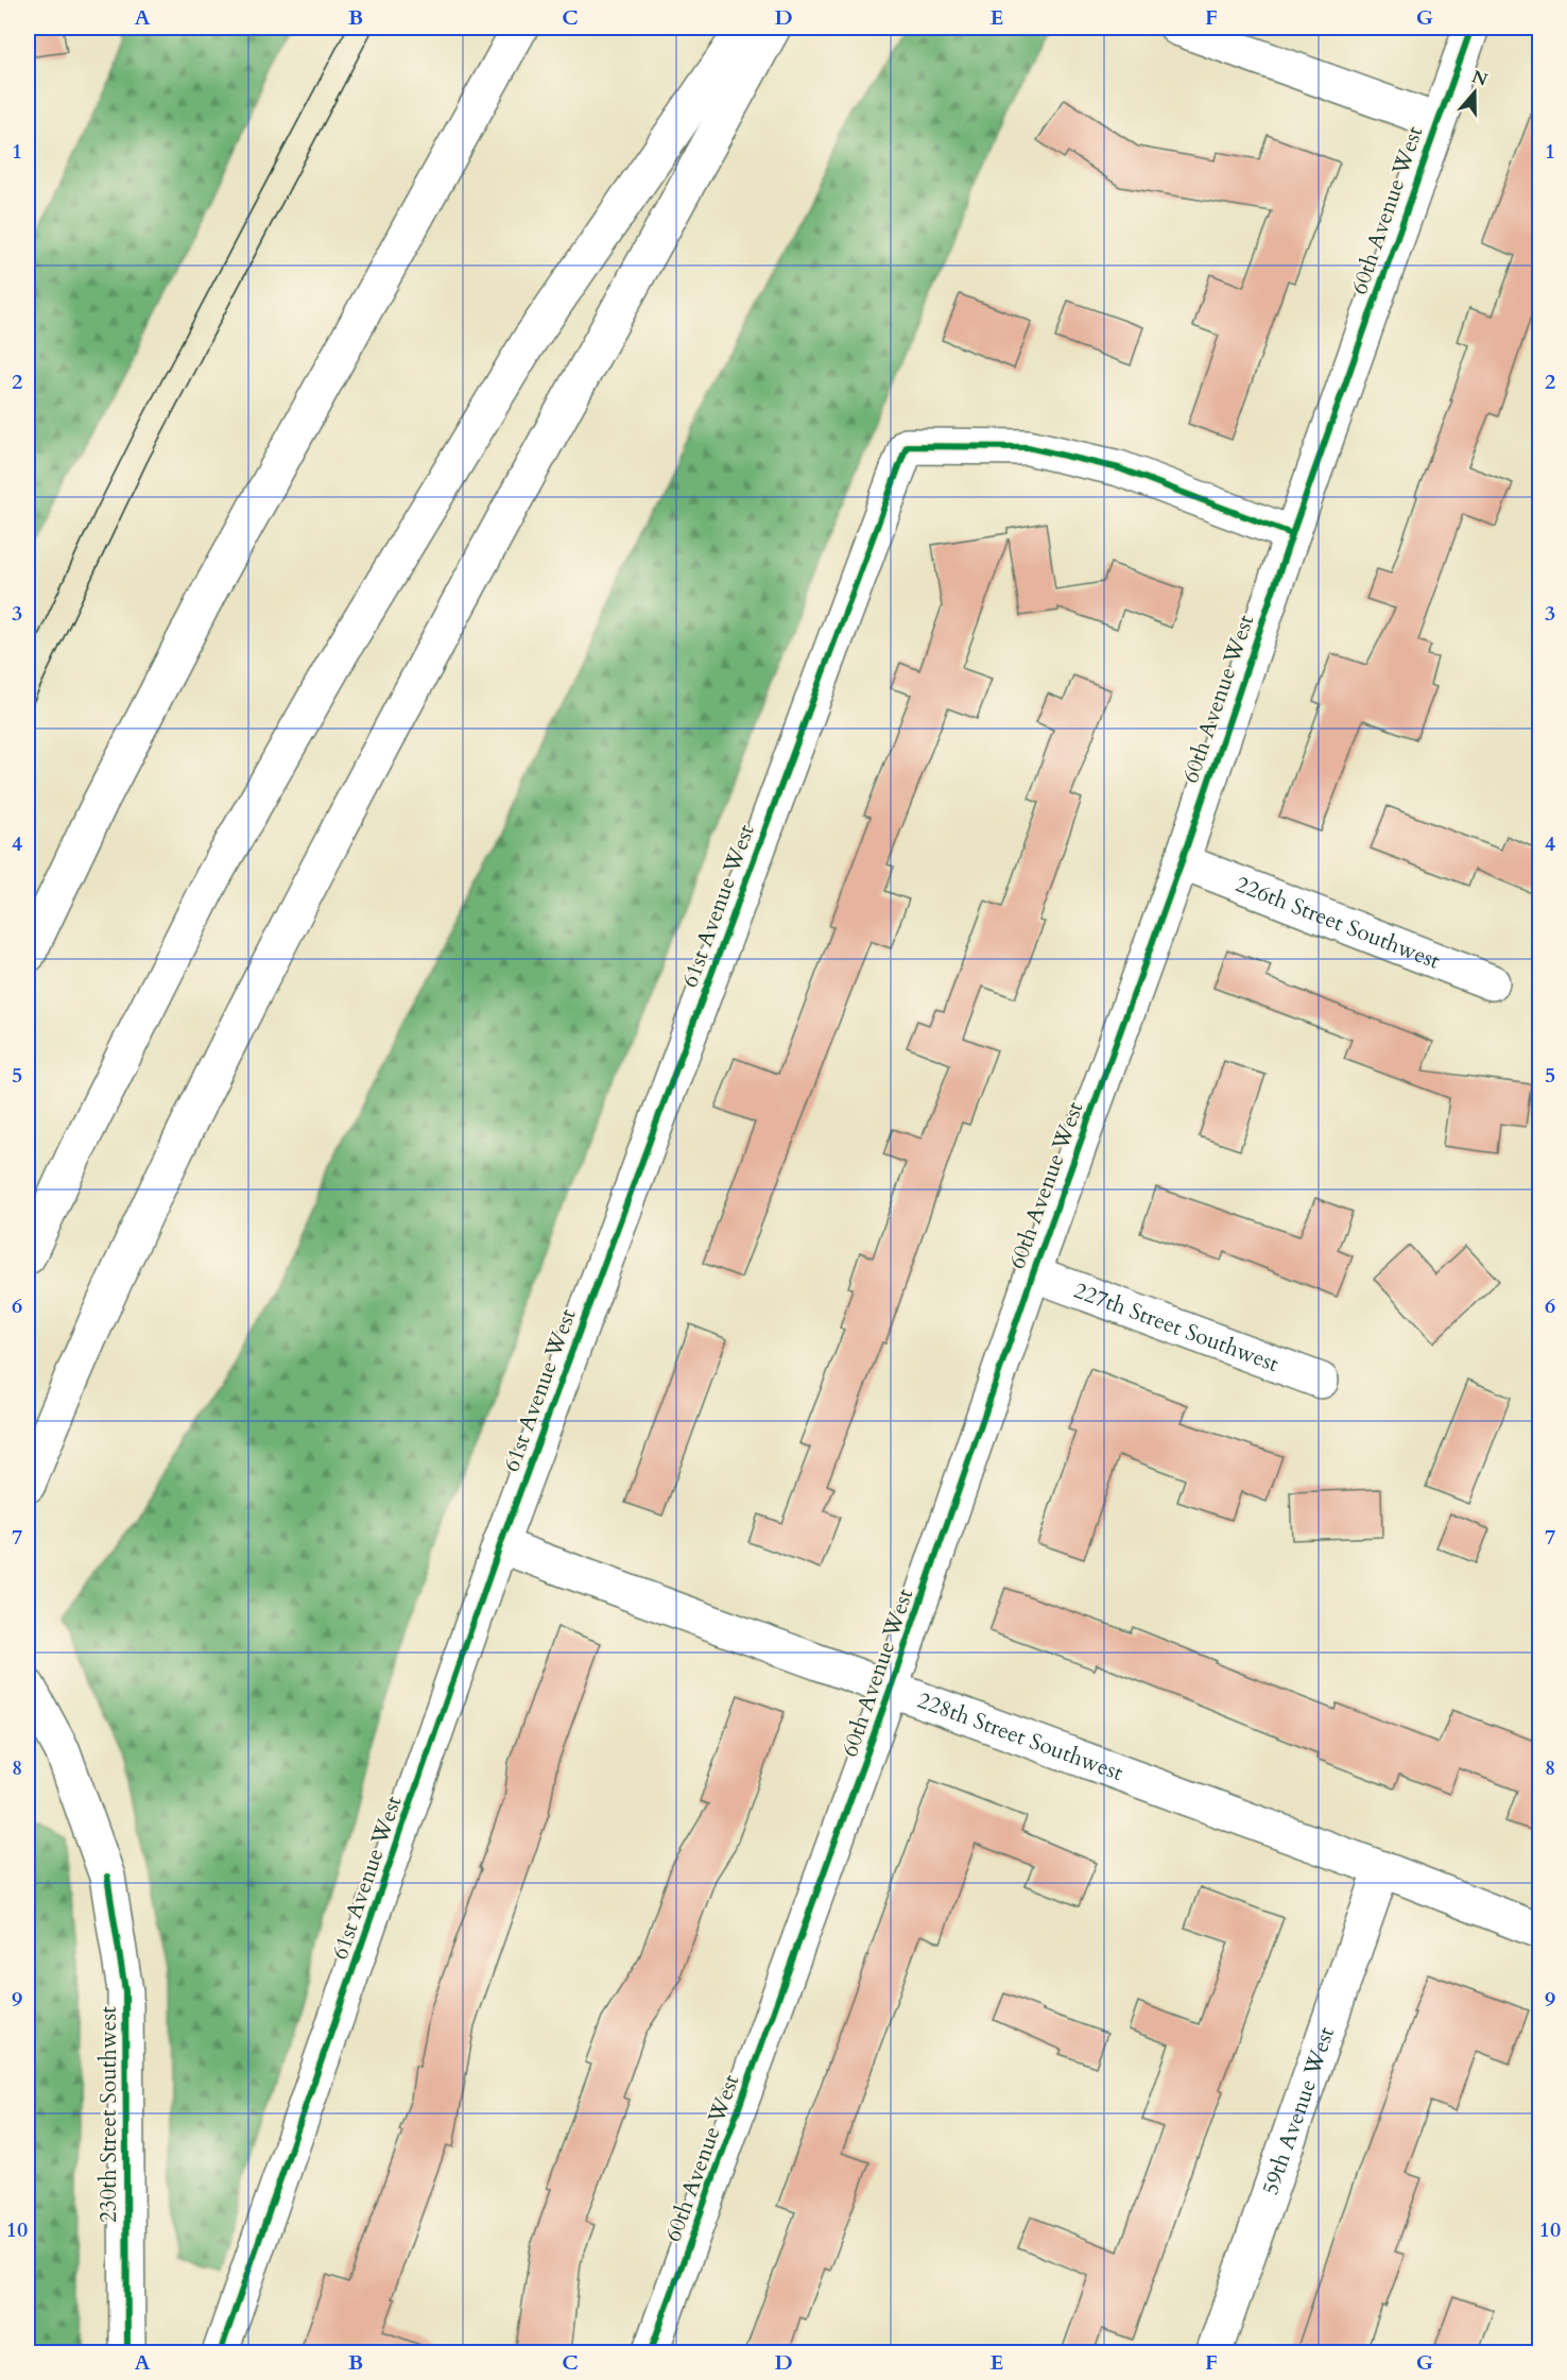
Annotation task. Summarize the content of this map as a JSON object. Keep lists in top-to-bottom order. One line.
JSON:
{"streets":{"main road":["60th Avenue West","61st Avenue West","226th Street Southwest","227th Street Southwest","228th Street Southwest","59th Avenue West","230th Street Southwest"]},"crossings":[["60th Avenue West","61st Avenue West"],["60th Avenue West","226th Street Southwest"],["60th Avenue West","227th Street Southwest"],["60th Avenue West","228th Street Southwest"],["61st Avenue West","228th Street Southwest"],["228th Street Southwest","59th Avenue West"]],"north":"top","grid":{"columns":["A","B","C","D","E","F","G"],"rows":["1","2","3","4","5","6","7","8","9","10"]}}
